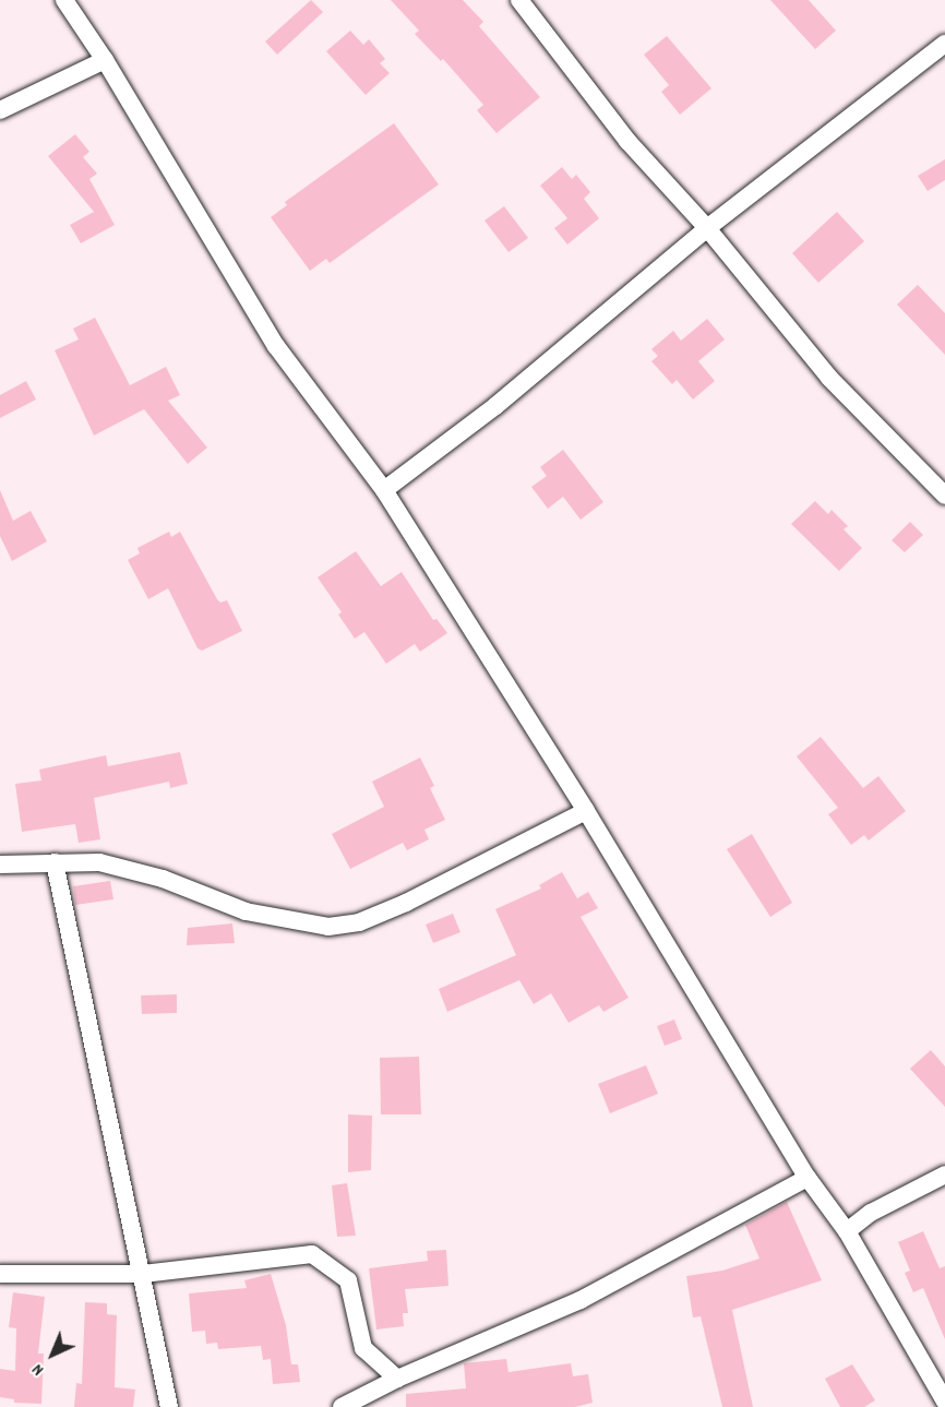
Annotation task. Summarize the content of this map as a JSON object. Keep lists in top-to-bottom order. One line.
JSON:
{"north":"bottom left"}
